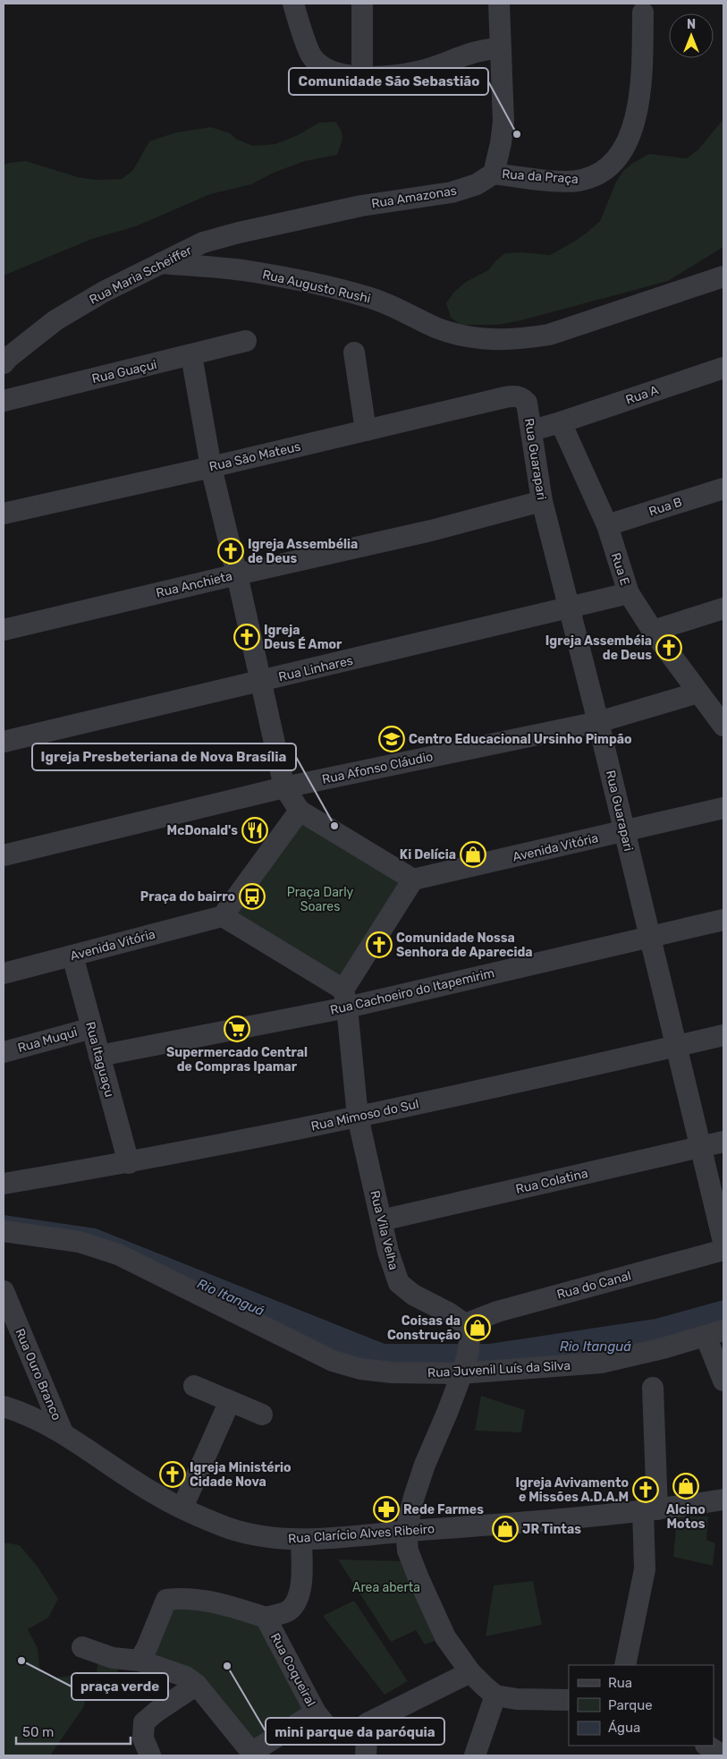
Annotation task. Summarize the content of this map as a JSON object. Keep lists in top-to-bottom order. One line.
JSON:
{"streets":{"street":["Rua da Praça","Rua Amazonas","Rua Maria Scheiffer","Rua Augusto Rushi","Rua Guaçui","Rua A","Rua São Mateus","Rua Guarapari","Rua B","Rua E","Rua Anchieta","Rua Linhares","Rua Afonso Cláudio","Avenida Vitória","Rua Cachoeiro do Itapemirim","Rua Muqui","Rua Itaguaçu","Rua Mimoso do Sul","Rua Colatina","Rua Vila Velha","Rua do Canal","Rua Juvenil Luís da Silva","Rua Ouro Branco","Rua Clarício Alves Ribeiro","Rua Coqueiral"]},"crossings":[["Rua da Praça","Rua Amazonas"],["Rua Amazonas","Rua Maria Scheiffer"],["Rua Maria Scheiffer","Rua Augusto Rushi"],["Rua A","Rua E"],["Rua São Mateus","Rua Guarapari"],["Rua Guarapari","Rua Anchieta"],["Rua Guarapari","Rua Linhares"],["Rua Guarapari","Rua Afonso Cláudio"],["Rua Guarapari","Avenida Vitória"],["Rua Guarapari","Rua Cachoeiro do Itapemirim"],["Rua Guarapari","Rua Mimoso do Sul"],["Rua Guarapari","Rua Colatina"],["Rua B","Rua E"],["Rua E","Rua Linhares"],["Rua E","Rua Afonso Cláudio"],["Avenida Vitória","Rua Itaguaçu"],["Rua Cachoeiro do Itapemirim","Rua Itaguaçu"],["Rua Cachoeiro do Itapemirim","Rua Vila Velha"],["Rua Muqui","Rua Itaguaçu"],["Rua Itaguaçu","Rua Mimoso do Sul"],["Rua Mimoso do Sul","Rua Vila Velha"],["Rua Colatina","Rua Vila Velha"],["Rua Vila Velha","Rua do Canal"],["Rua Ouro Branco","Rua Clarício Alves Ribeiro"]],"water":["Rio Itanguá"],"parks":["Praça Darly Soares","Area aberta"],"places":{"other":["Comunidade São Sebastião","Igreja Presbeteriana de Nova Brasília","praça verde","mini parque da paróquia"],"church":["Igreja Assembélia de Deus","Igreja Deus É Amor","Igreja Assembéia de Deus","Comunidade Nossa Senhora de Aparecida","Igreja Ministério Cidade Nova","Igreja Avivamento e Missões A.D.A.M"],"school or university":["Centro Educacional Ursinho Pimpão"],"restaurant":["McDonald's"],"shop":["Ki Delícia","Coisas da Construção","Alcino Motos","JR Tintas"],"bus stop":["Praça do bairro"],"supermarket":["Supermercado Central de Compras Ipamar"],"pharmacy":["Rede Farmes"]},"legend":["Rua","Parque","Água"],"scale_bar":"50 m","north":"top"}
